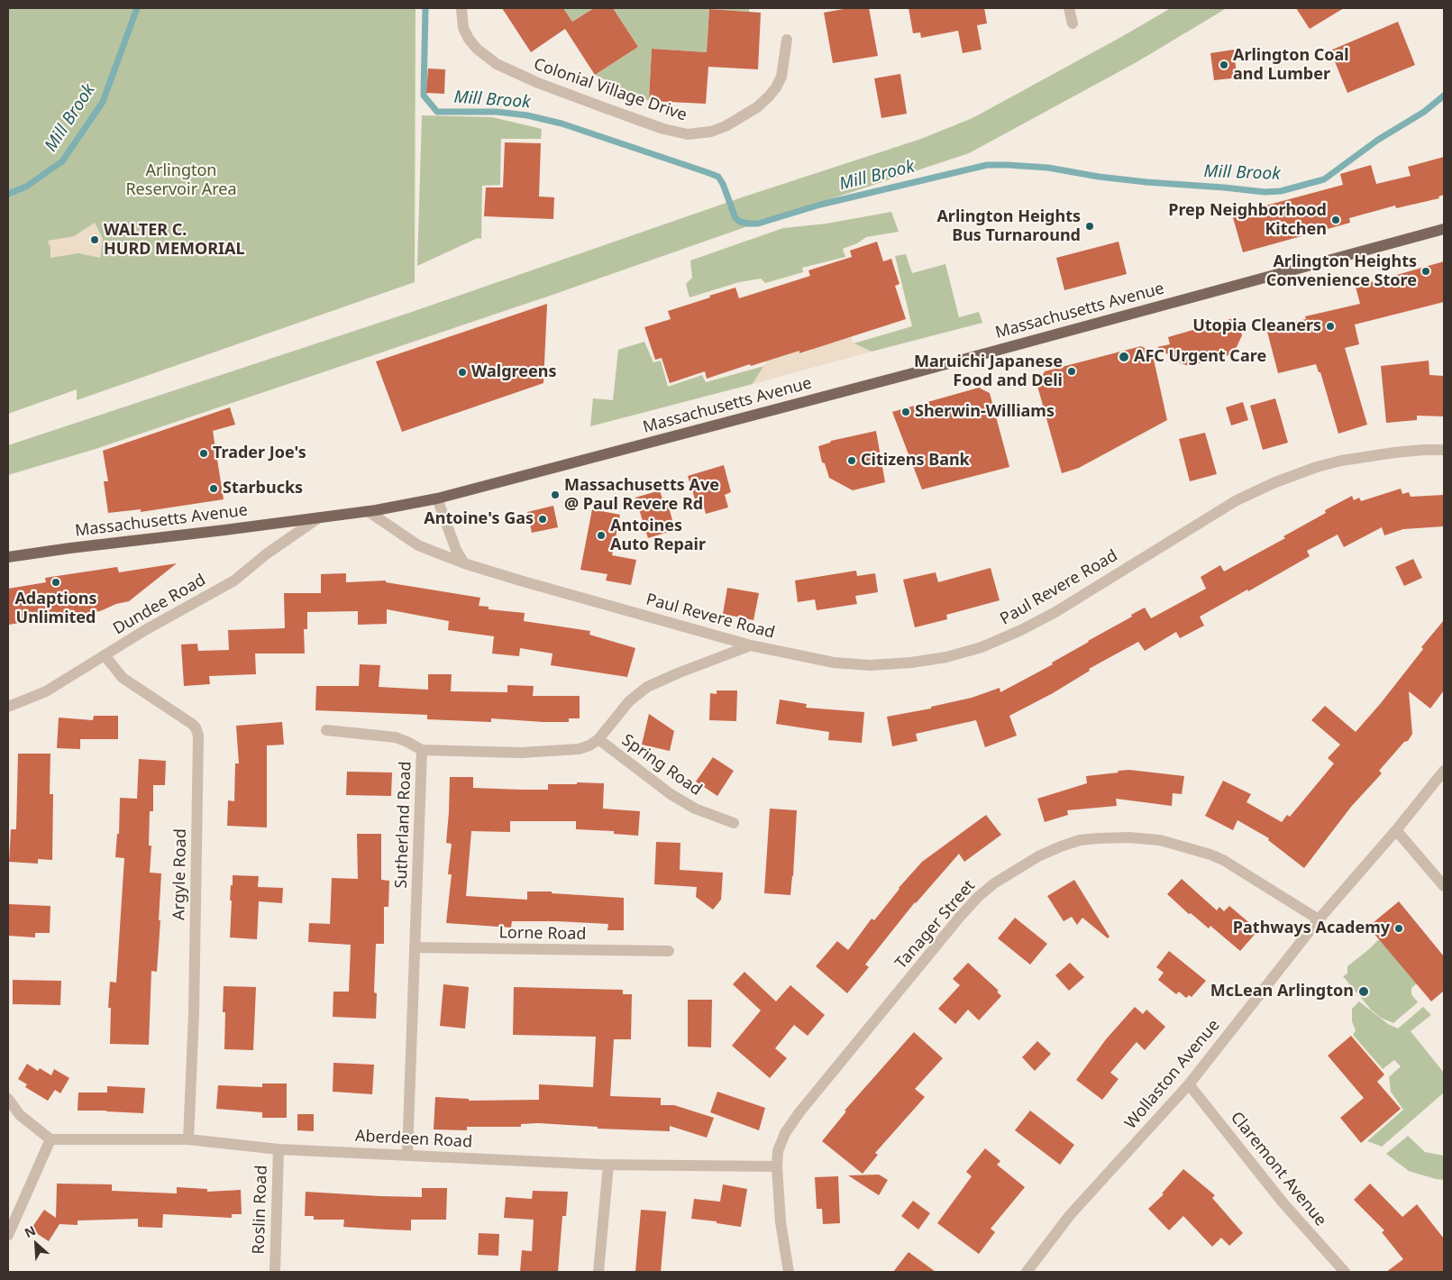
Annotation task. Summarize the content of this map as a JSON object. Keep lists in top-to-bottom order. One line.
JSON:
{"streets":{"main road":["Massachusetts Avenue"],"street":["Colonial Village Drive","Paul Revere Road","Dundee Road","Spring Road","Sutherland Road","Argyle Road","Tanager Street","Lorne Road","Wollaston Avenue","Aberdeen Road","Claremont Avenue","Roslin Road"]},"crossings":[["Massachusetts Avenue","Paul Revere Road"],["Massachusetts Avenue","Dundee Road"],["Paul Revere Road","Sutherland Road"],["Dundee Road","Argyle Road"],["Spring Road","Sutherland Road"],["Sutherland Road","Lorne Road"],["Sutherland Road","Aberdeen Road"],["Argyle Road","Aberdeen Road"],["Tanager Street","Wollaston Avenue"],["Tanager Street","Aberdeen Road"],["Wollaston Avenue","Claremont Avenue"],["Aberdeen Road","Roslin Road"]],"water":["Mill Brook"],"parks":["Arlington Reservoir Area"],"places":["Arlington Coal and Lumber","Prep Neighborhood Kitchen","Arlington Heights Bus Turnaround","WALTER C. HURD MEMORIAL","Arlington Heights Convenience Store","Utopia Cleaners","AFC Urgent Care","Maruichi Japanese Food and Deli","Walgreens","Sherwin-Williams","Trader Joe's","Citizens Bank","Starbucks","Massachusetts Ave @ Paul Revere Rd","Antoine's Gas","Antoines Auto Repair","Adaptions Unlimited","Pathways Academy","McLean Arlington"],"north":"top left"}
